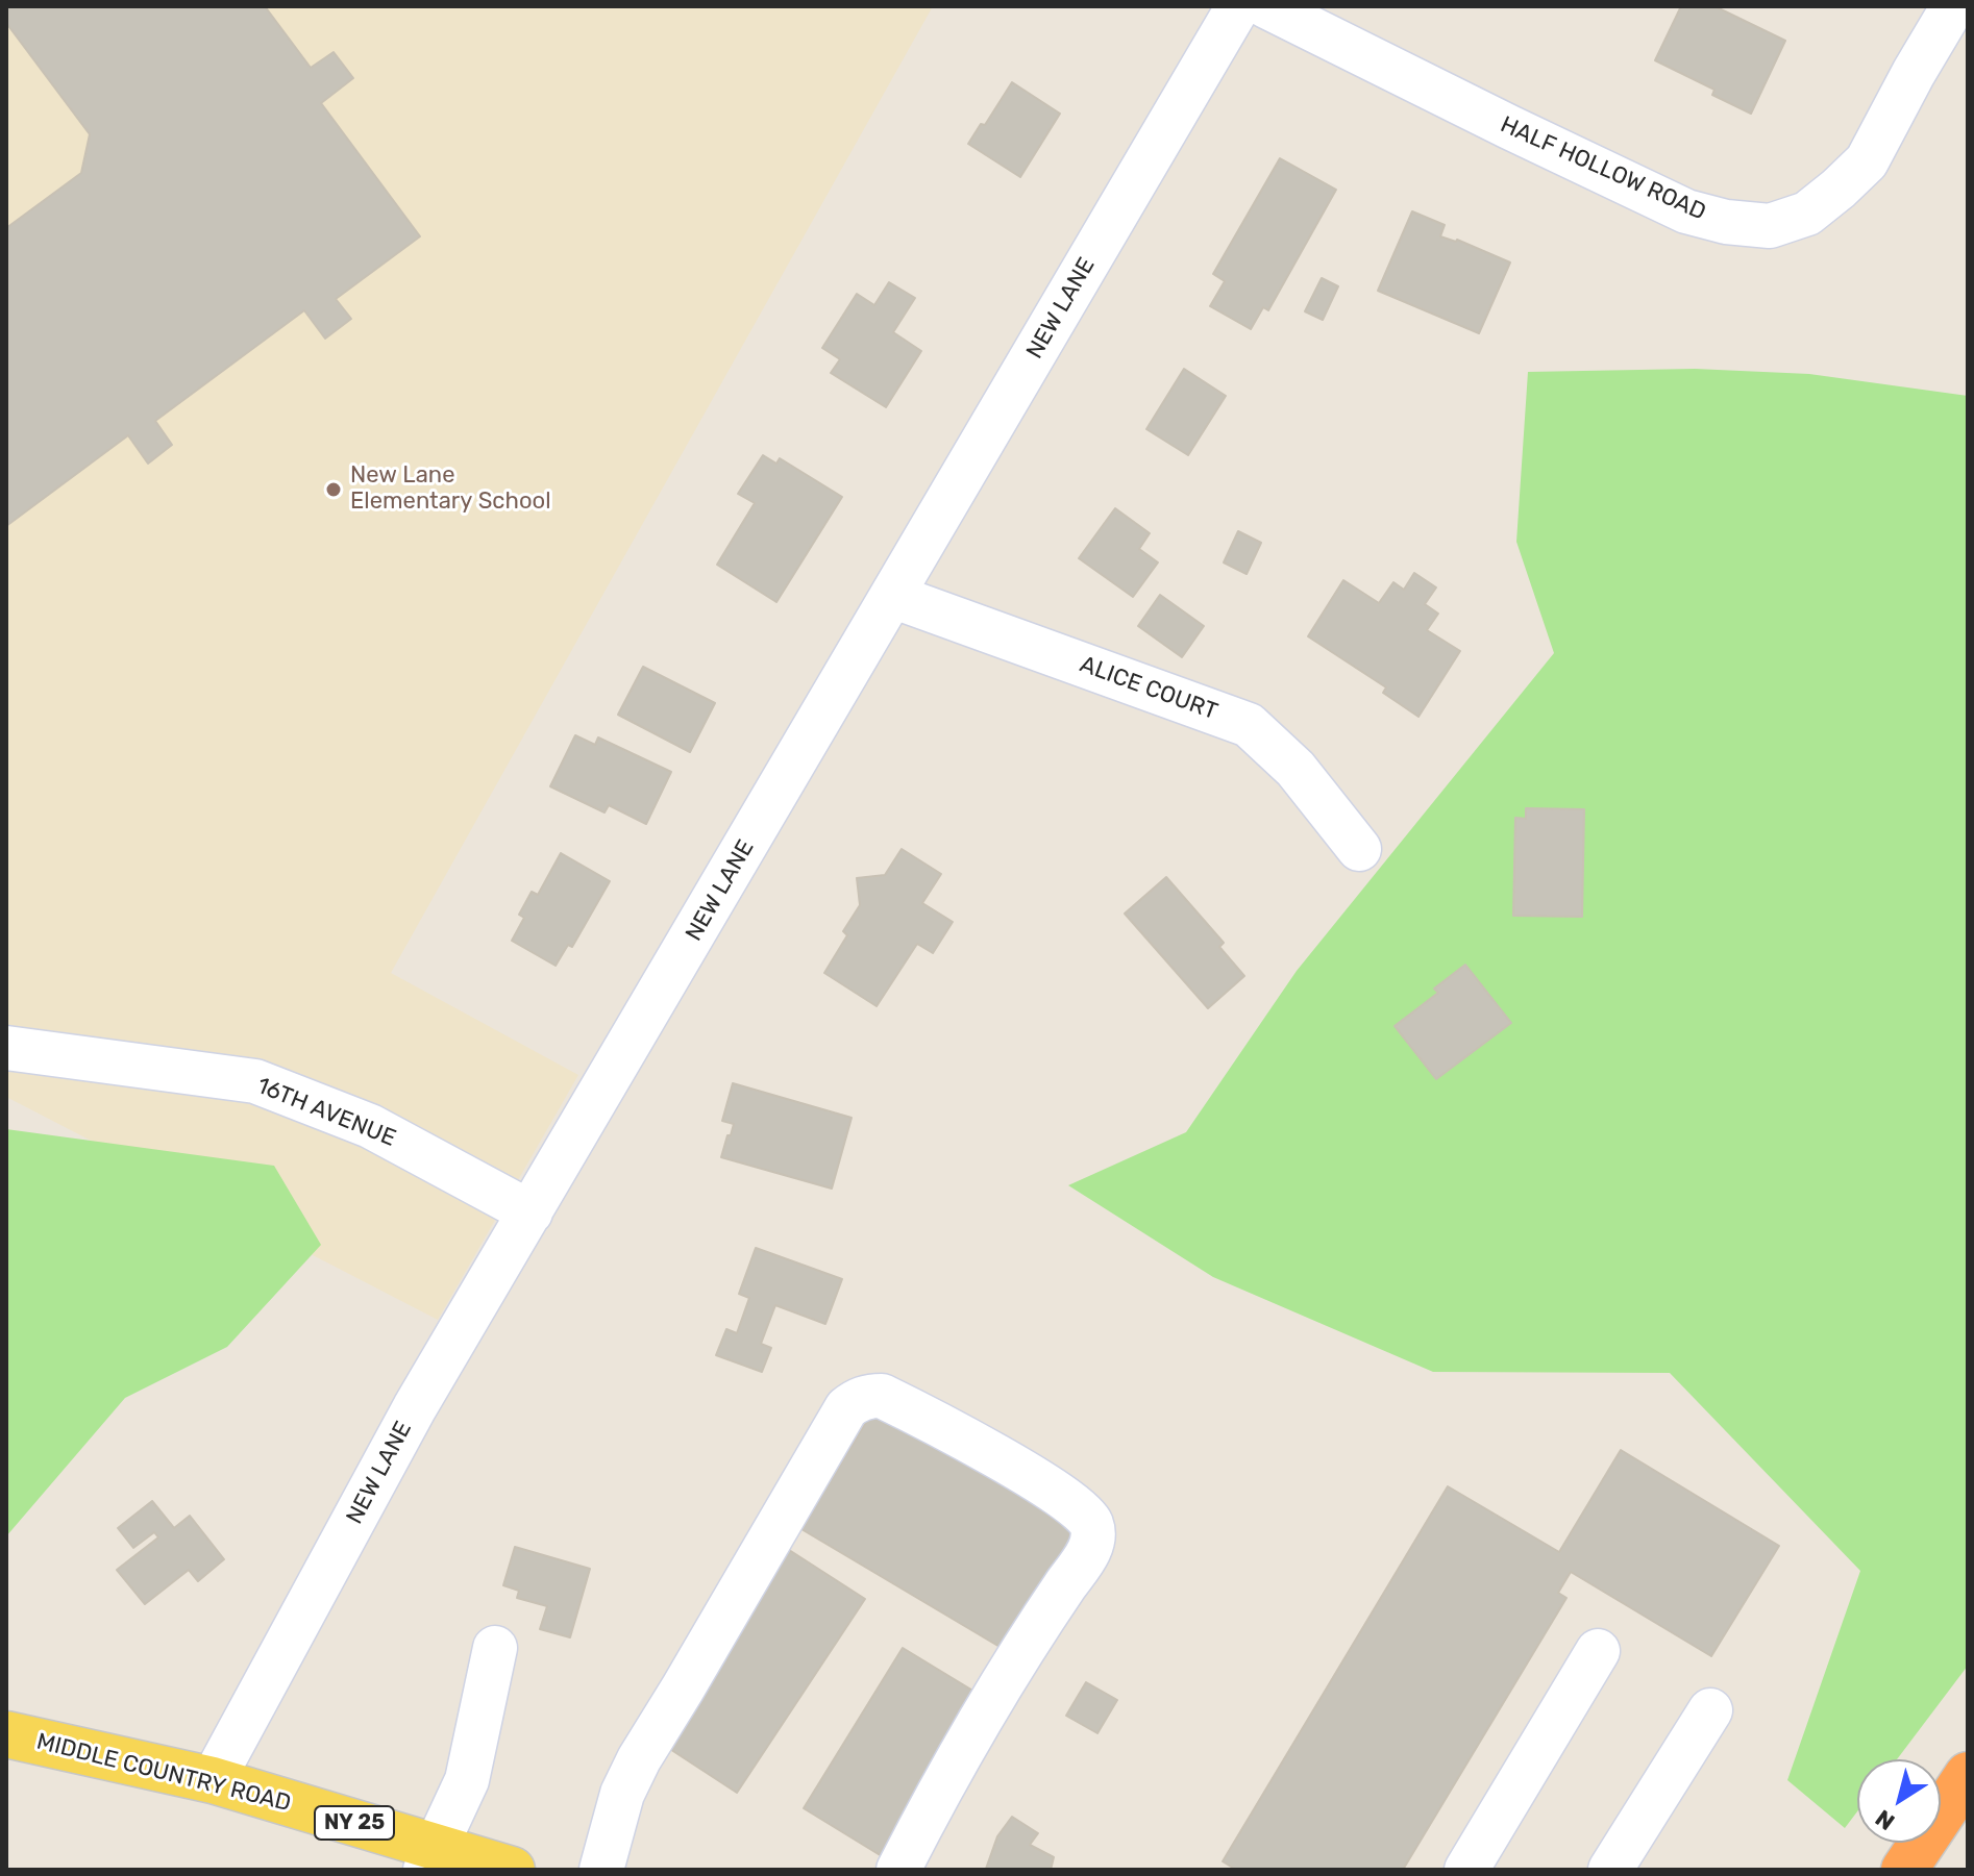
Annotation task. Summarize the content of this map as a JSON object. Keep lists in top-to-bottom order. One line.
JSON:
{"streets":{"main road":["MIDDLE COUNTRY ROAD","NY 25"],"street":["HALF HOLLOW ROAD","NEW LANE","ALICE COURT","16TH AVENUE"]},"crossings":[["NEW LANE","ALICE COURT"],["NEW LANE","16TH AVENUE"],["NEW LANE","MIDDLE COUNTRY ROAD"]],"places":["New Lane Elementary School"],"north":"bottom left"}
